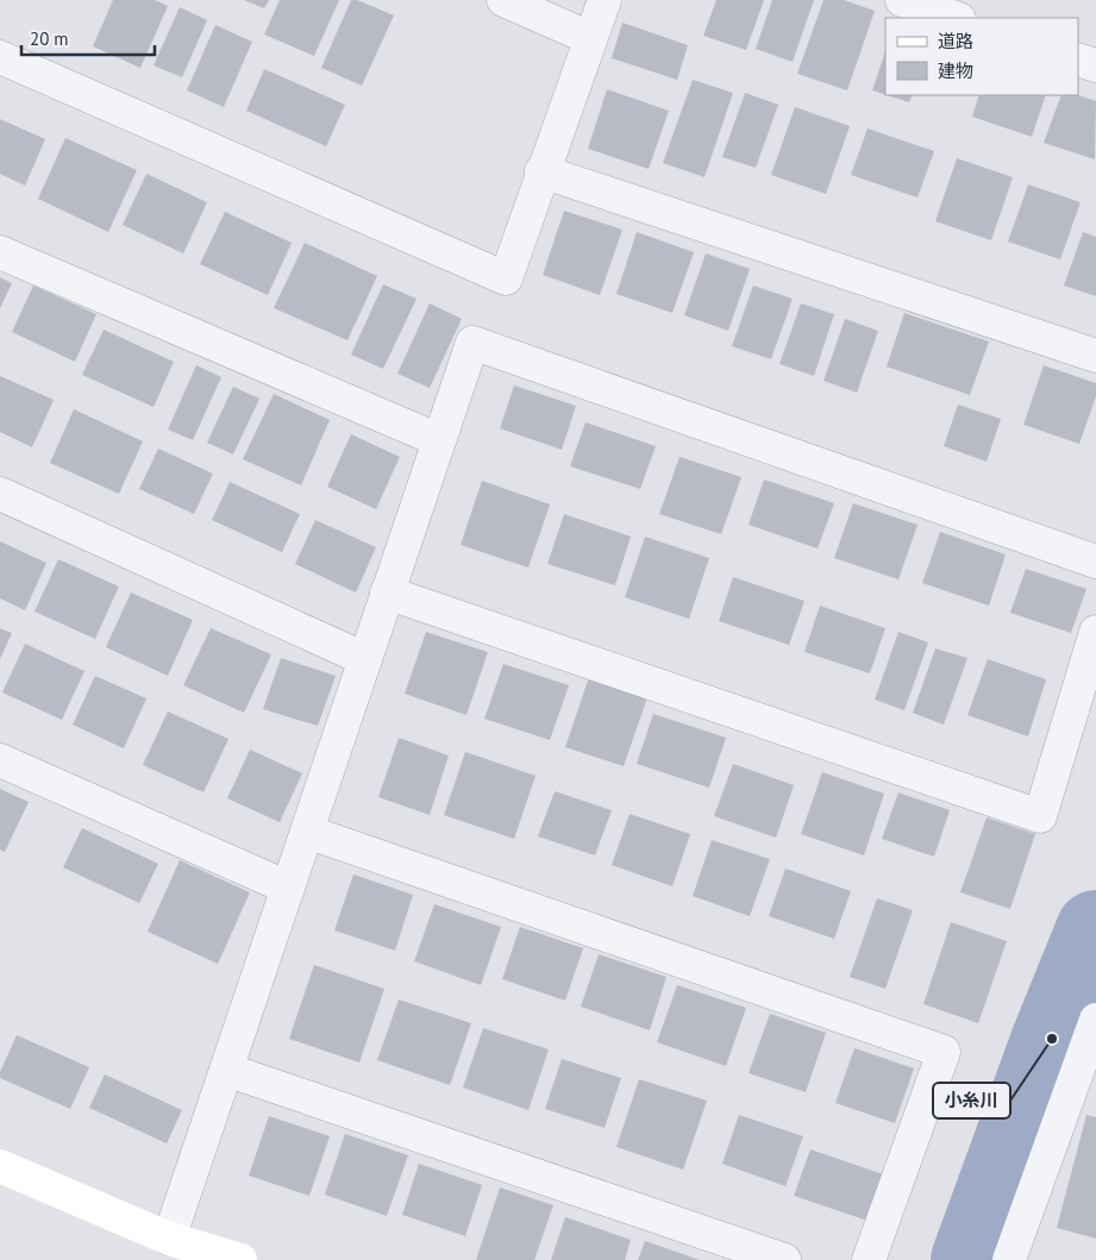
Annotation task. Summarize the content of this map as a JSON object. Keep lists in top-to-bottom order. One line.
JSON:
{"places":["小糸川"],"legend":["道路","建物"],"scale_bar":"20 m"}
